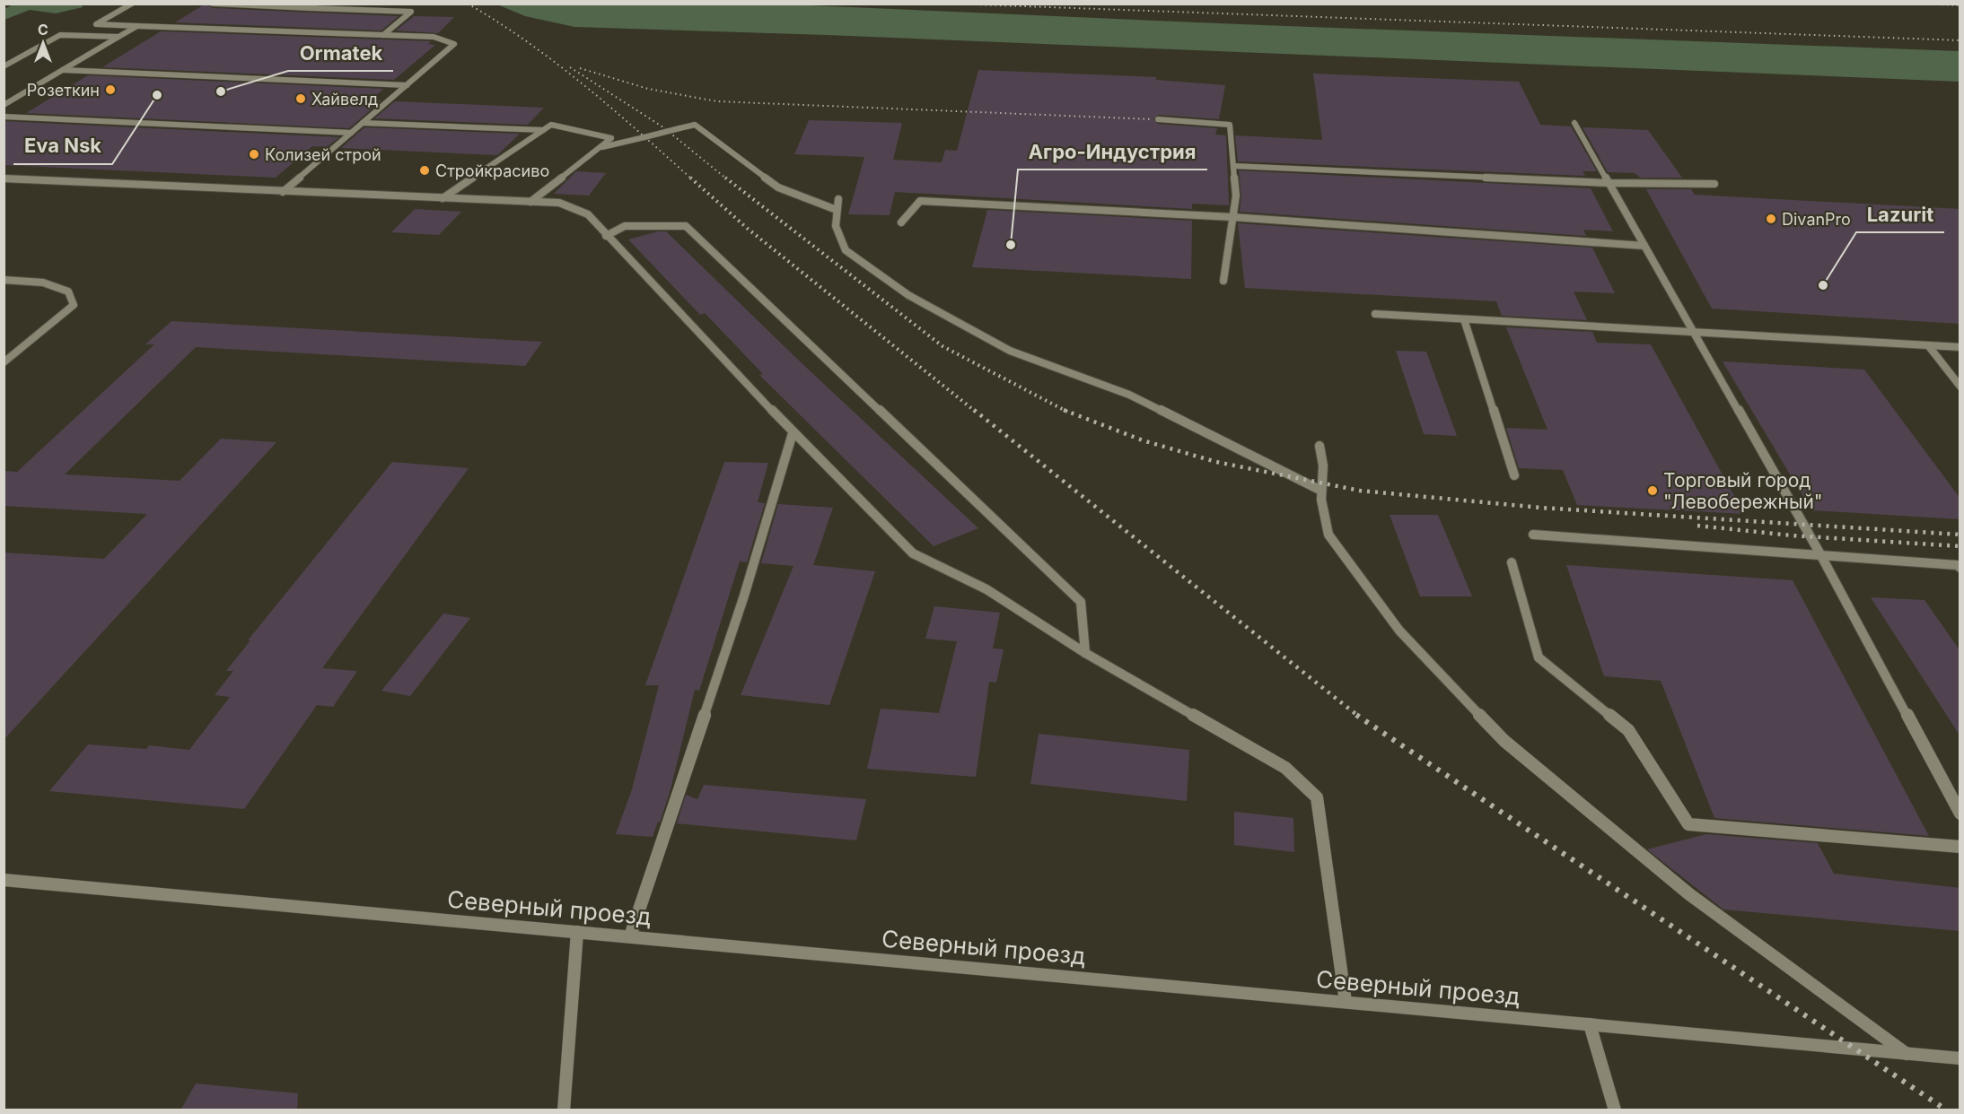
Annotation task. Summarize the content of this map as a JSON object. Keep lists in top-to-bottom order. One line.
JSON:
{"streets":{"street":["Северный проезд"]},"places":["Розеткин","Ormatek","Eva Nsk","Хайвелд","Колизей строй","Стройкрасиво","DivanPro","Агро-Индустрия","Lazurit","Торговый город \"Левобережный\""],"north":"top"}
